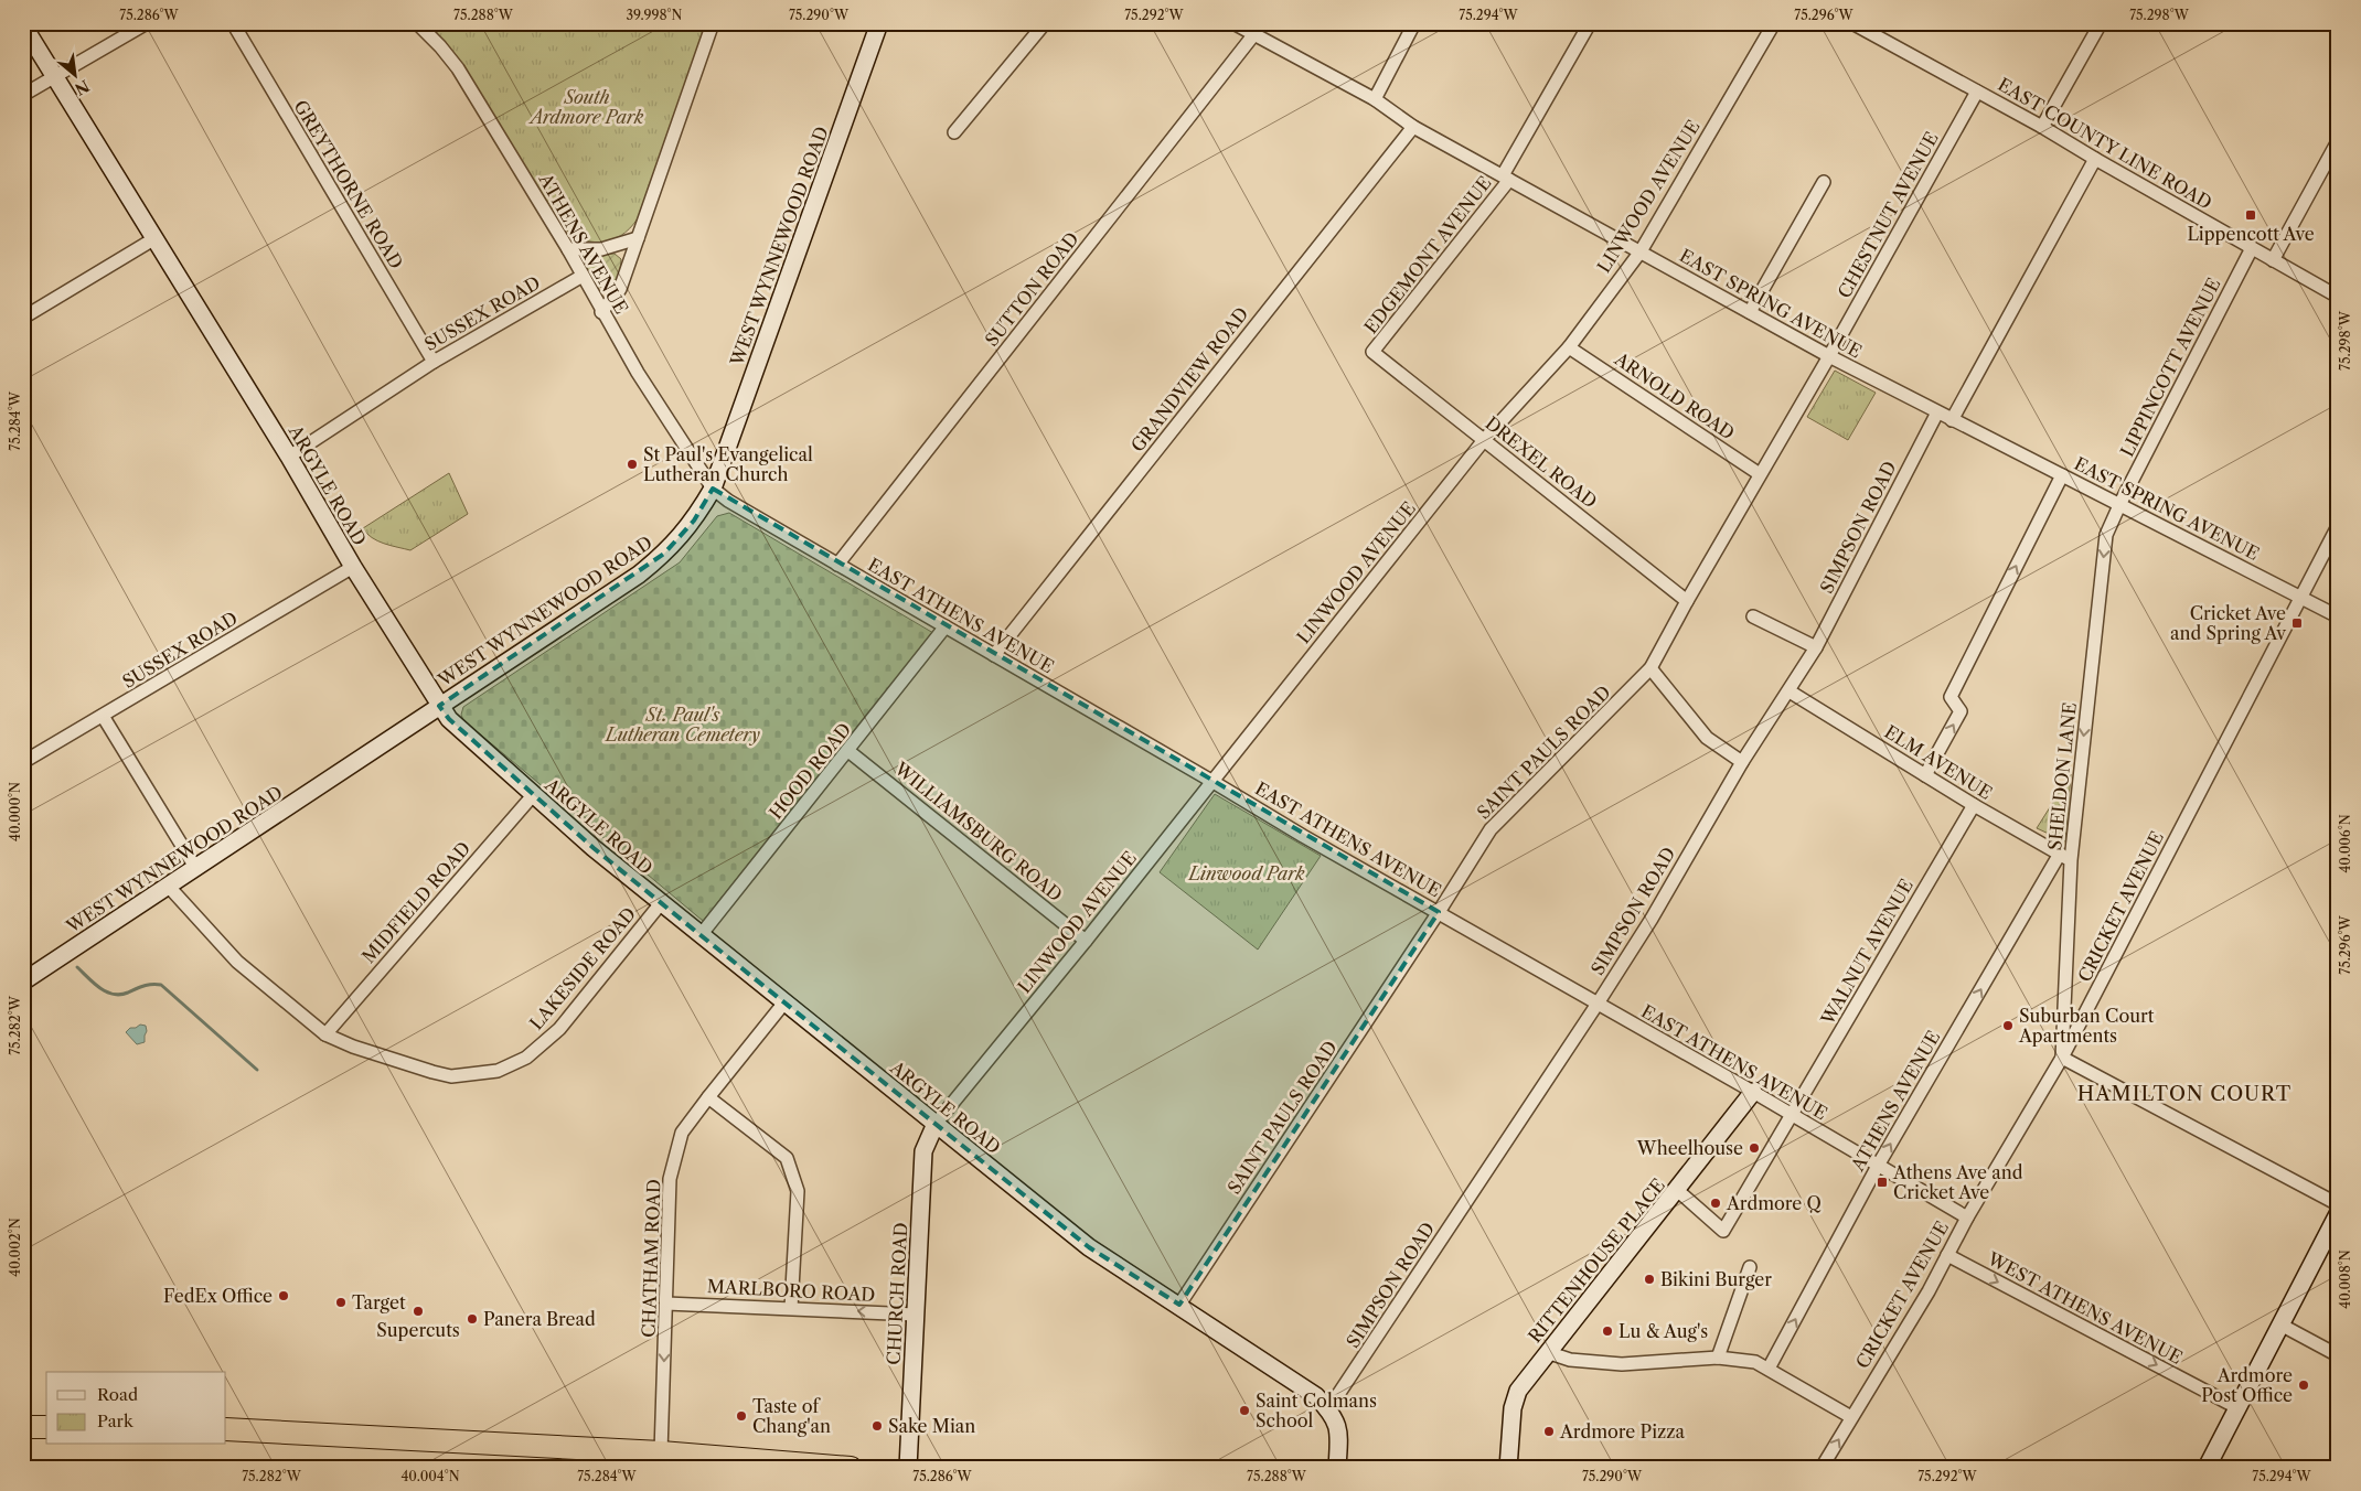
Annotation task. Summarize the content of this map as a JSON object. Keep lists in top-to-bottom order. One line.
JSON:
{"streets":{"street":["EAST COUNTY LINE ROAD","GREYTHORNE ROAD","LINWOOD AVENUE","CHESTNUT AVENUE","ATHENS AVENUE","WEST WYNNEWOOD ROAD","EDGEMONT AVENUE","SUTTON ROAD","EAST SPRING AVENUE","SUSSEX ROAD","LIPPINCOTT AVENUE","GRANDVIEW ROAD","ARNOLD ROAD","DREXEL ROAD","ARGYLE ROAD","SIMPSON ROAD","EAST ATHENS AVENUE","SAINT PAULS ROAD","ELM AVENUE","HOOD ROAD","SHELDON LANE","WILLIAMSBURG ROAD","MIDFIELD ROAD","CRICKET AVENUE","WALNUT AVENUE","LAKESIDE ROAD","CHATHAM ROAD","RITTENHOUSE PLACE","MARLBORO ROAD","CHURCH ROAD","WEST ATHENS AVENUE"]},"crossings":[["EAST COUNTY LINE ROAD","CHESTNUT AVENUE"],["EAST COUNTY LINE ROAD","LIPPINCOTT AVENUE"],["GREYTHORNE ROAD","SUSSEX ROAD"],["LINWOOD AVENUE","EAST SPRING AVENUE"],["LINWOOD AVENUE","ARNOLD ROAD"],["LINWOOD AVENUE","DREXEL ROAD"],["LINWOOD AVENUE","ARGYLE ROAD"],["LINWOOD AVENUE","EAST ATHENS AVENUE"],["LINWOOD AVENUE","WILLIAMSBURG ROAD"],["LINWOOD AVENUE","CHURCH ROAD"],["CHESTNUT AVENUE","EAST SPRING AVENUE"],["CHESTNUT AVENUE","SAINT PAULS ROAD"],["ATHENS AVENUE","WEST WYNNEWOOD ROAD"],["ATHENS AVENUE","SUSSEX ROAD"],["ATHENS AVENUE","EAST ATHENS AVENUE"],["ATHENS AVENUE","ELM AVENUE"],["ATHENS AVENUE","SHELDON LANE"],["WEST WYNNEWOOD ROAD","ARGYLE ROAD"],["WEST WYNNEWOOD ROAD","EAST ATHENS AVENUE"],["WEST WYNNEWOOD ROAD","LAKESIDE ROAD"],["EDGEMONT AVENUE","EAST SPRING AVENUE"],["EDGEMONT AVENUE","DREXEL ROAD"],["SUTTON ROAD","EAST SPRING AVENUE"],["SUTTON ROAD","EAST ATHENS AVENUE"],["EAST SPRING AVENUE","LIPPINCOTT AVENUE"],["EAST SPRING AVENUE","GRANDVIEW ROAD"],["EAST SPRING AVENUE","SIMPSON ROAD"],["EAST SPRING AVENUE","SAINT PAULS ROAD"],["EAST SPRING AVENUE","SHELDON LANE"],["EAST SPRING AVENUE","CRICKET AVENUE"],["SUSSEX ROAD","ARGYLE ROAD"],["LIPPINCOTT AVENUE","SHELDON LANE"],["GRANDVIEW ROAD","EAST ATHENS AVENUE"],["ARNOLD ROAD","SAINT PAULS ROAD"],["DREXEL ROAD","SAINT PAULS ROAD"],["ARGYLE ROAD","SIMPSON ROAD"],["ARGYLE ROAD","SAINT PAULS ROAD"],["ARGYLE ROAD","HOOD ROAD"],["ARGYLE ROAD","MIDFIELD ROAD"],["ARGYLE ROAD","LAKESIDE ROAD"],["ARGYLE ROAD","CHATHAM ROAD"],["ARGYLE ROAD","CHURCH ROAD"],["SIMPSON ROAD","EAST ATHENS AVENUE"],["SIMPSON ROAD","ELM AVENUE"],["EAST ATHENS AVENUE","SAINT PAULS ROAD"],["EAST ATHENS AVENUE","HOOD ROAD"],["EAST ATHENS AVENUE","CRICKET AVENUE"],["EAST ATHENS AVENUE","WALNUT AVENUE"],["EAST ATHENS AVENUE","RITTENHOUSE PLACE"],["ELM AVENUE","SHELDON LANE"],["ELM AVENUE","WALNUT AVENUE"],["HOOD ROAD","WILLIAMSBURG ROAD"],["SHELDON LANE","CRICKET AVENUE"],["MIDFIELD ROAD","LAKESIDE ROAD"],["CRICKET AVENUE","WEST ATHENS AVENUE"],["WALNUT AVENUE","RITTENHOUSE PLACE"],["CHATHAM ROAD","MARLBORO ROAD"],["MARLBORO ROAD","CHURCH ROAD"]],"one_way":["ATHENS AVENUE","MARLBORO ROAD","WEST ATHENS AVENUE"],"districts":["HAMILTON COURT"],"parks":["South Ardmore Park","St. Paul's Lutheran Cemetery","Linwood Park"],"places":{"transit":["Lippencott Ave","Cricket Ave and Spring Av","Athens Ave and Cricket Ave"],"other":["St Paul's Evangelical Lutheran Church","Suburban Court Apartments","Wheelhouse","Ardmore Q","Bikini Burger","FedEx Office","Target","Supercuts","Panera Bread","Lu & Aug's","Ardmore Post Office","Saint Colmans School","Taste of Chang'an","Sake Mian","Ardmore Pizza"]},"legend":["Road","Park"],"north":"bottom right","coordinates":["75.286°W","75.288°W","39.998°N","75.290°W","75.292°W","75.294°W","75.296°W","75.298°W","75.284°W","40.000°N","40.006°N","75.282°W","40.002°N","40.008°N","40.004°N"]}
